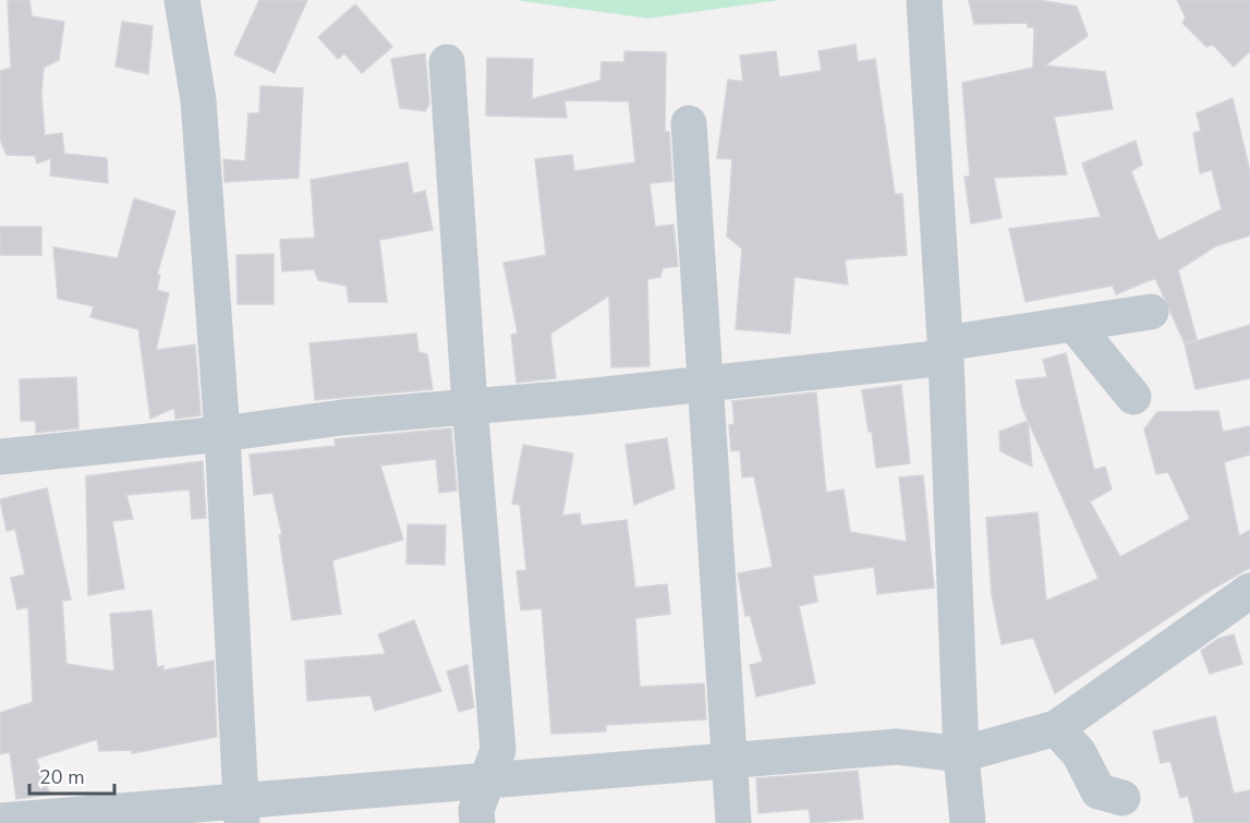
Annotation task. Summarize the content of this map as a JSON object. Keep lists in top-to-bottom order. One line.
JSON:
{"scale_bar":"20 m"}
